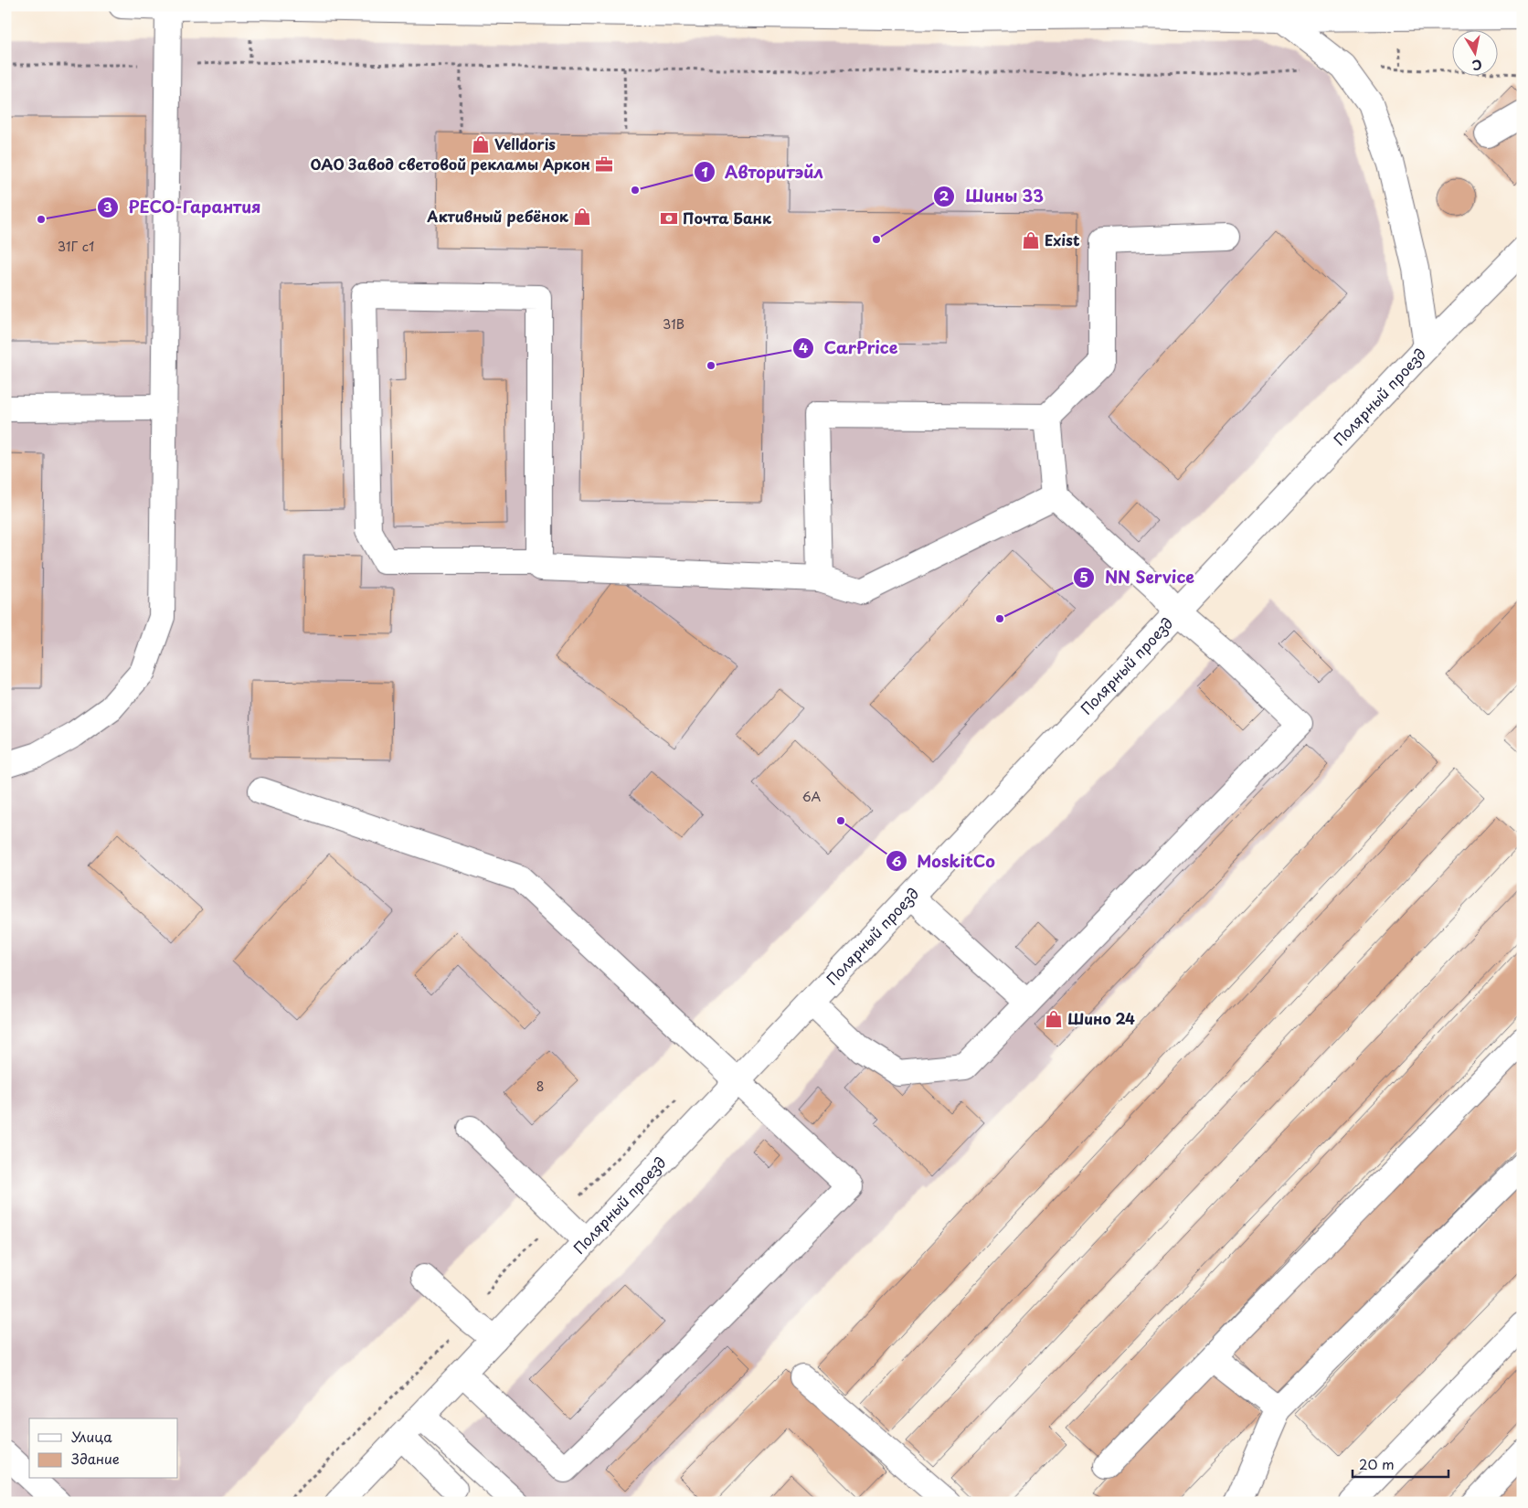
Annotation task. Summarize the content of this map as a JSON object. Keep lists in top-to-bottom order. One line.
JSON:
{"streets":{"street":["Полярный проезд"]},"places":{"shop":["Velldoris","Активный ребёнок","Exist","Шино 24"],"office":["ОАО Завод световой рекламы Аркон"],"other":["Авторитэйл","РЕСО-Гарантия","Шины 33","CarPrice","NN Service","MoskitCo"],"bank":["Почта Банк"]},"house_numbers":["31Г с1","31В","6А","8"],"legend":["Улица","Здание"],"scale_bar":"20 m","north":"bottom"}
